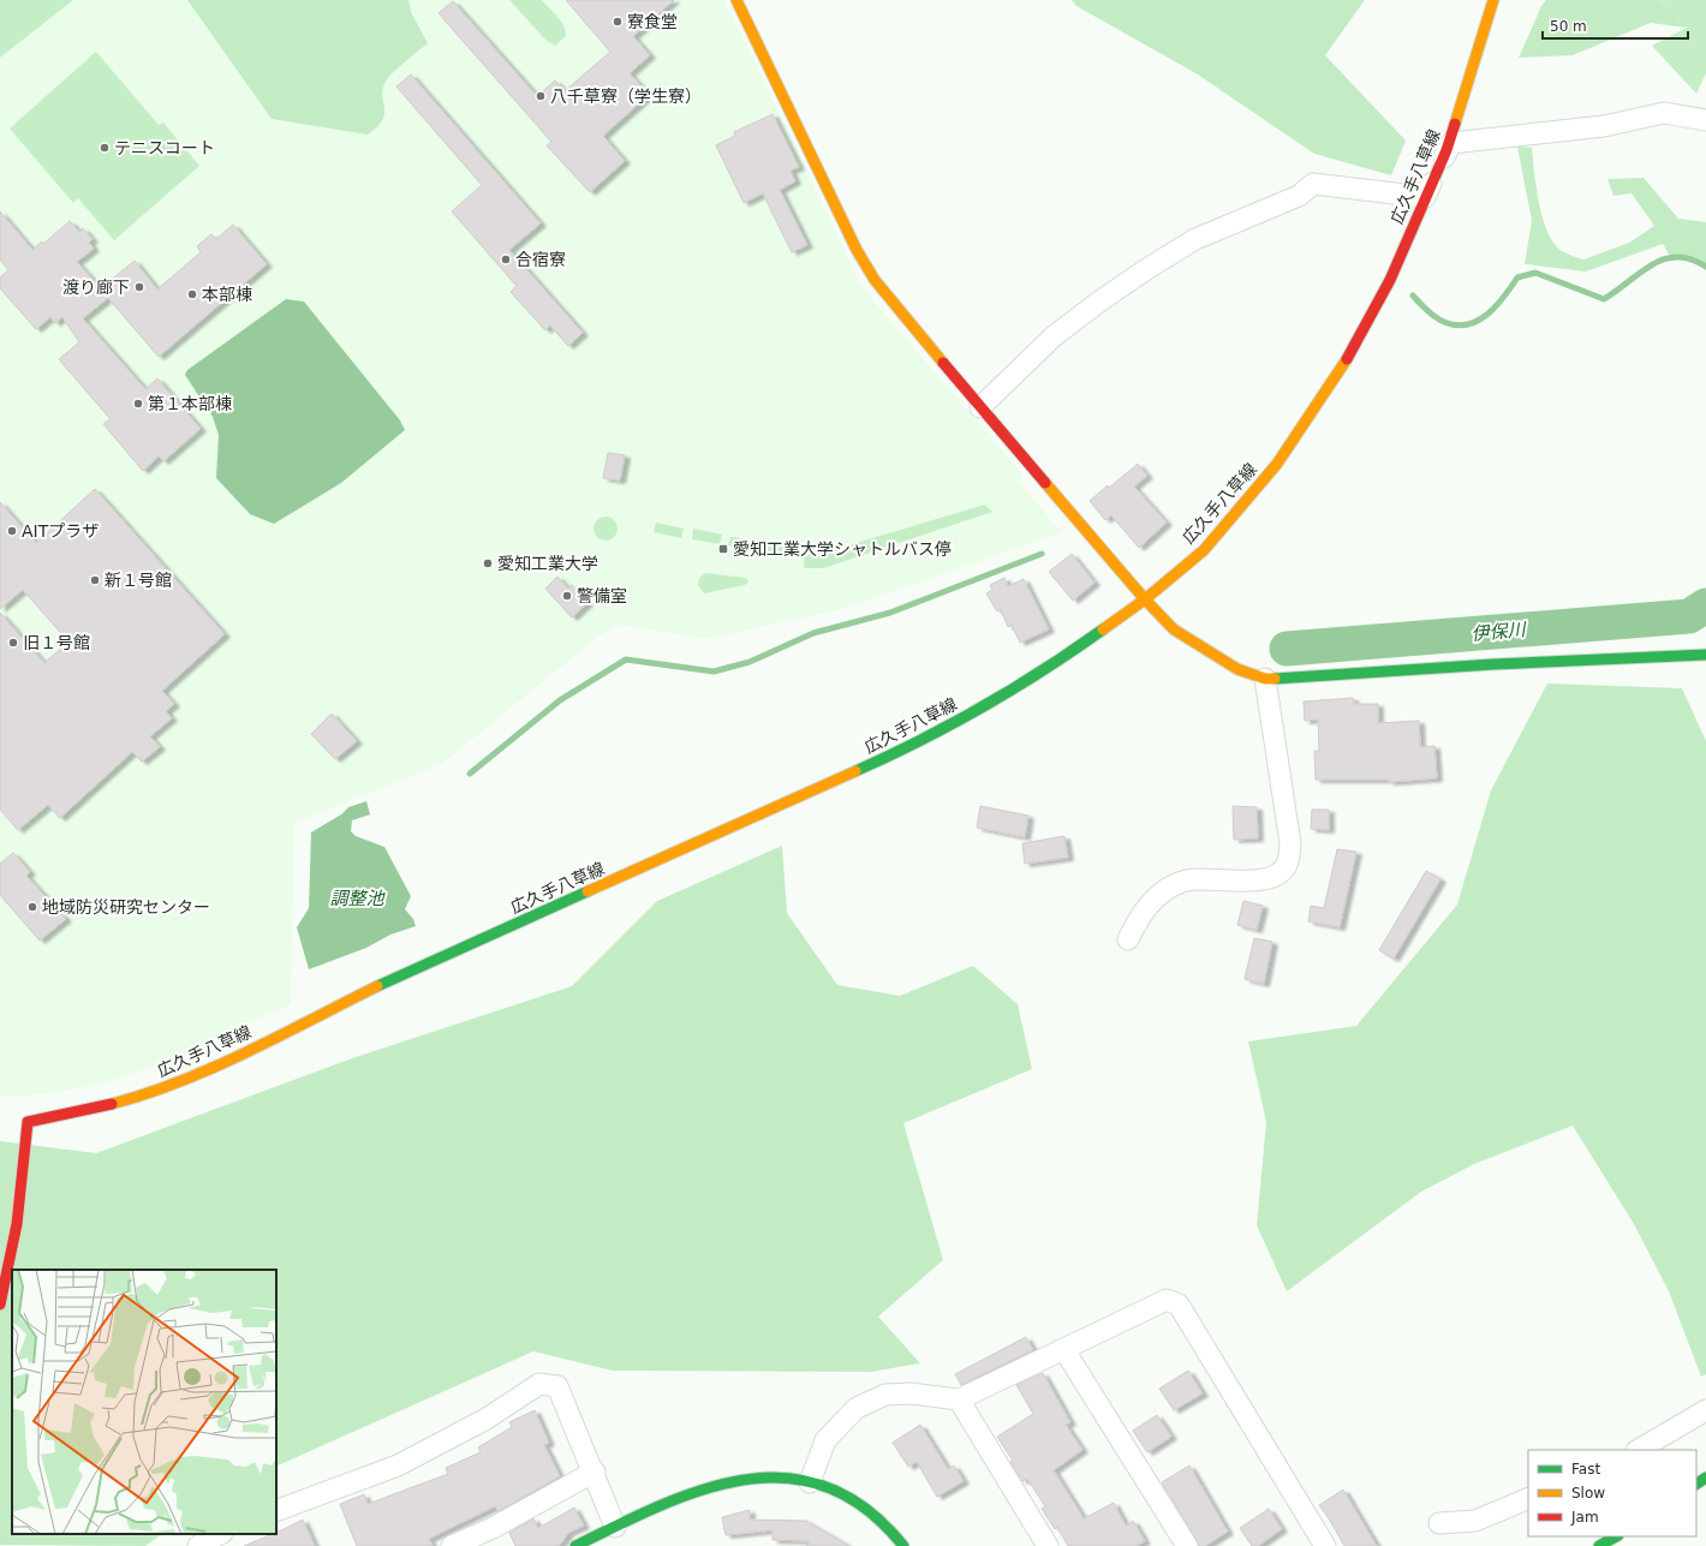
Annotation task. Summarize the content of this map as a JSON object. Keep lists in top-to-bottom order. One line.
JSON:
{"streets":{"main road":["広久手八草線"]},"water":["伊保川","調整池"],"places":{"other":["寮食堂","八千草寮（学生寮）","テニスコート","合宿寮","渡り廊下","本部棟","第１本部棟","AITプラザ","愛知工業大学","新１号館","警備室","旧１号館","地域防災研究センター"],"transit":["愛知工業大学シャトルバス停"]},"legend":["Fast","Slow","Jam"],"scale_bar":"50 m"}
